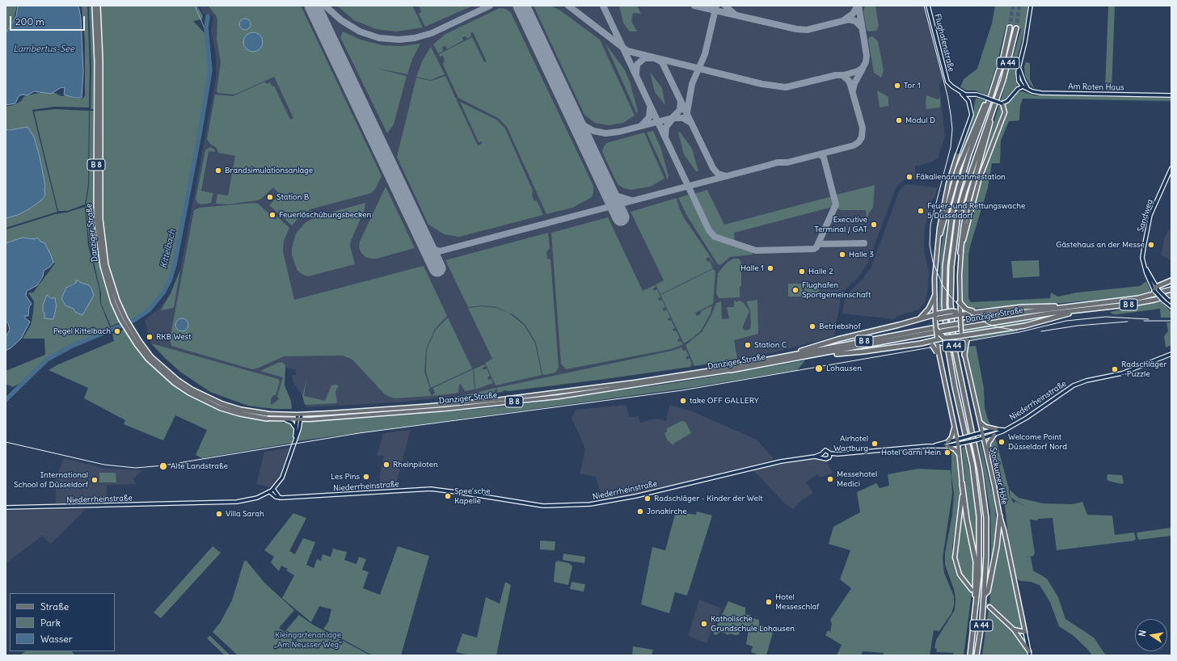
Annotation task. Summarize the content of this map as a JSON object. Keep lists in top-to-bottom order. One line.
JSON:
{"streets":{"highway":["A 44","B 8","Danziger Straße"],"main road":["Stockumer Höfe"],"street":["Flughafenstraße","Am Roten Haus","Sandweg","Niederrheinstraße"]},"crossings":[["Niederrheinstraße","Stockumer Höfe"]],"water":["Lambertus-See","Kittelbach"],"parks":["Kleingartenanlage „Am Neusser Weg“"],"places":["Tor 1","Modul D","Brandsimulationsanlage","Fäkalienannahmestation","Station B","Feuer- und Rettungswache 5 Düsseldorf","Feuerlöschübungsbecken","Executive Terminal / GAT","Gästehaus an der Messe","Halle 3","Halle 1","Halle 2","Flughafen Sportgemeinschaft","Betriebshof","Pegel Kittelbach","RKB West","Station C","Lohausen","Radschläger - Puzzle","take OFF GALLERY","Welcome Point Düsseldorf Nord","Airhotel Wartburg","Hotel Garni Hein","Rheinpiloten","Alte Landstraße","Les Pins","Messehotel Medici","International School of Düsseldorf","Spee'sche Kapelle","Radschläger - Kinder der Welt","Jonakirche","Villa Sarah","Hotel Messeschlaf","Katholische Grundschule Lohausen"],"legend":["Straße","Park","Wasser"],"scale_bar":"200 m","north":"left"}
